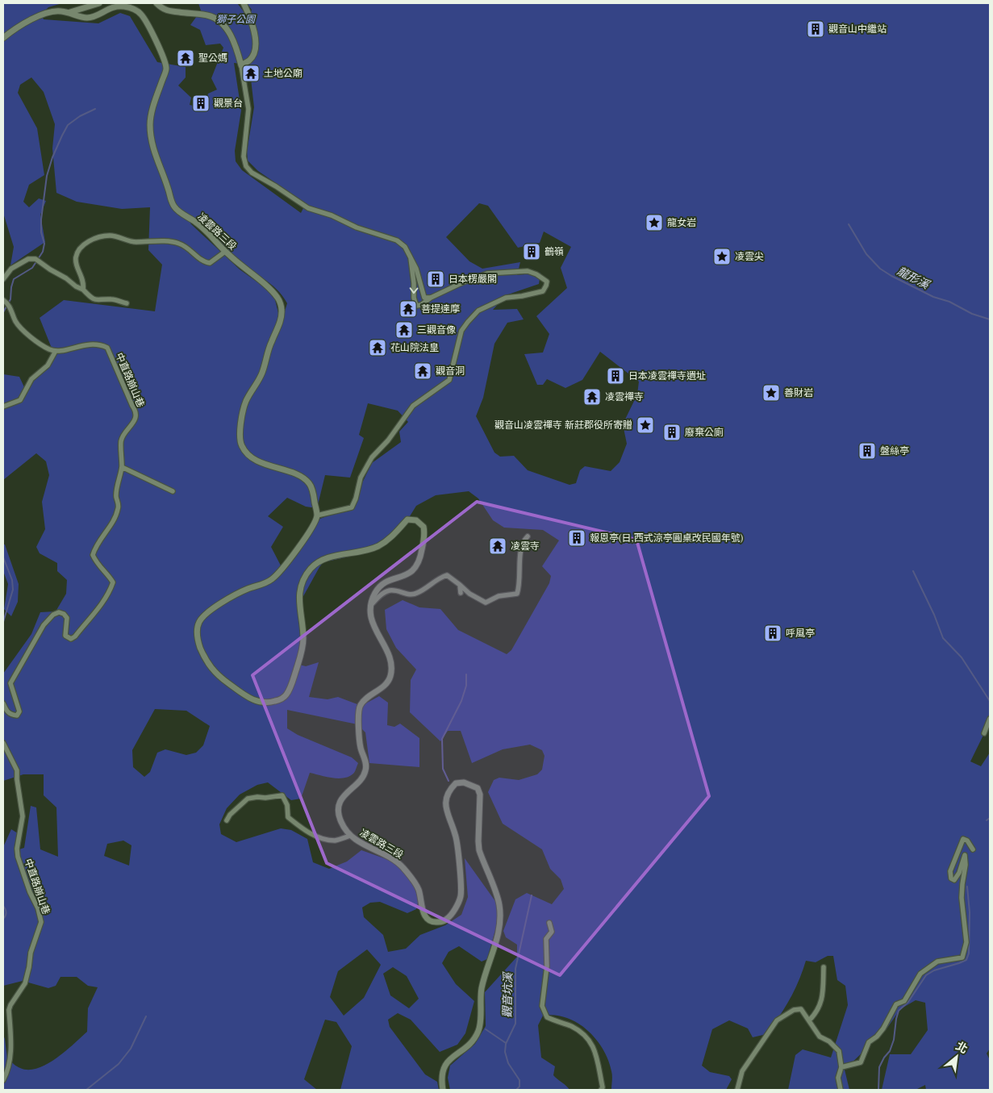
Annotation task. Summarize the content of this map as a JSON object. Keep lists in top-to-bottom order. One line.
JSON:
{"streets":{"street":["凌雲路三段","中直路崩山巷"]},"water":["龍形溪","觀音坑溪"],"parks":["獅子公園"],"places":{"building":["觀音山中繼站","觀景台","鶴嶺","日本楞嚴閣","日本凌雲禪寺遺址","廢棄公廁","盤絲亭","報恩亭(日,西式涼亭圓桌改民國年號)","呼風亭"],"temple":["聖公媽","土地公廟","菩提達摩","三觀音像","花山院法皇","觀音洞","凌雲禪寺","凌雲寺"],"place":["龍女岩","凌雲尖","善財岩","觀音山凌雲禪寺 新莊郡役所寄贈"]},"north":"top right"}
